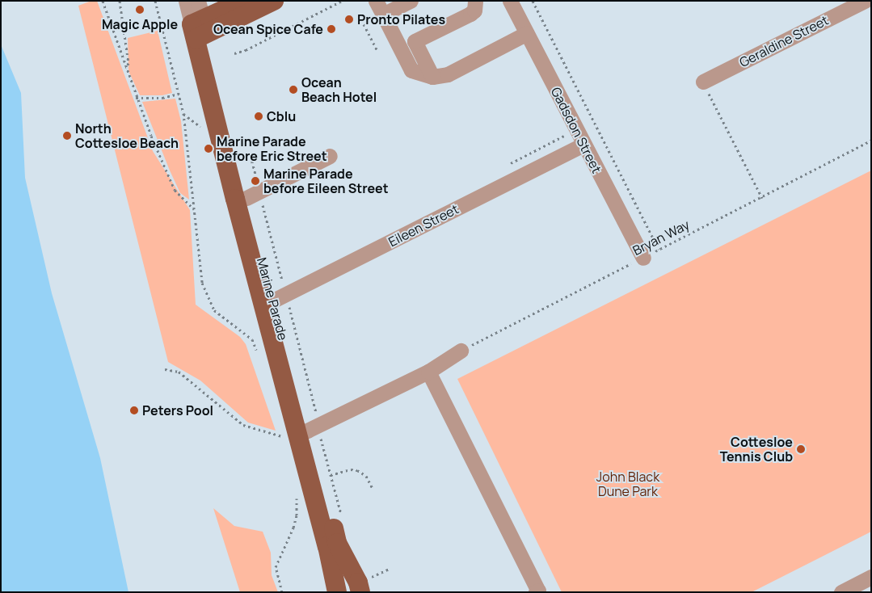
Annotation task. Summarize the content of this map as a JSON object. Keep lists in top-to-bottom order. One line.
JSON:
{"streets":{"main road":["Marine Parade"],"street":["Geraldine Street","Gadsdon Street","Eileen Street"],"path":["Bryan Way"]},"crossings":[["Gadsdon Street","Eileen Street"],["Gadsdon Street","Bryan Way"],["Eileen Street","Marine Parade"]],"parks":["John Black Dune Park"],"places":["Magic Apple","Pronto Pilates","Ocean Spice Cafe","Ocean Beach Hotel","Cblu","North Cottesloe Beach","Marine Parade before Eric Street","Marine Parade before Eileen Street","Peters Pool","Cottesloe Tennis Club"]}
